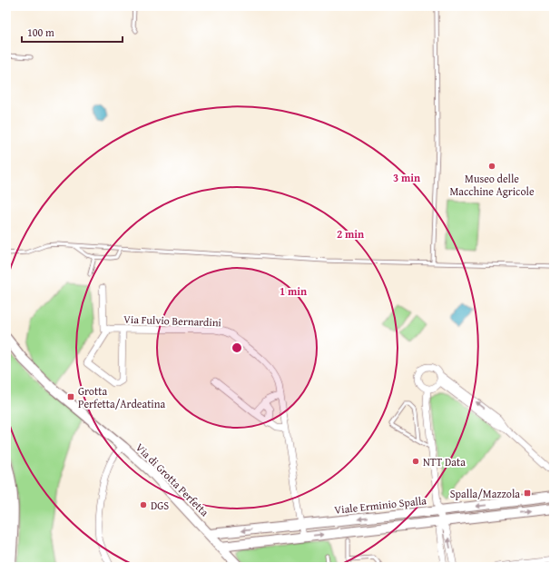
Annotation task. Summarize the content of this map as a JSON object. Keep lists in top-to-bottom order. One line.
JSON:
{"streets":{"main road":["Via di Grotta Perfetta","Viale Erminio Spalla"],"street":["Via Fulvio Bernardini"]},"crossings":[["Via Fulvio Bernardini","Viale Erminio Spalla"],["Via di Grotta Perfetta","Viale Erminio Spalla"]],"places":{"other":["Museo delle Macchine Agricole","NTT Data","DGS"],"transit":["Grotta Perfetta/Ardeatina","Spalla/Mazzola"]},"scale_bar":"100 m","rings":["3 min","2 min","1 min"]}
